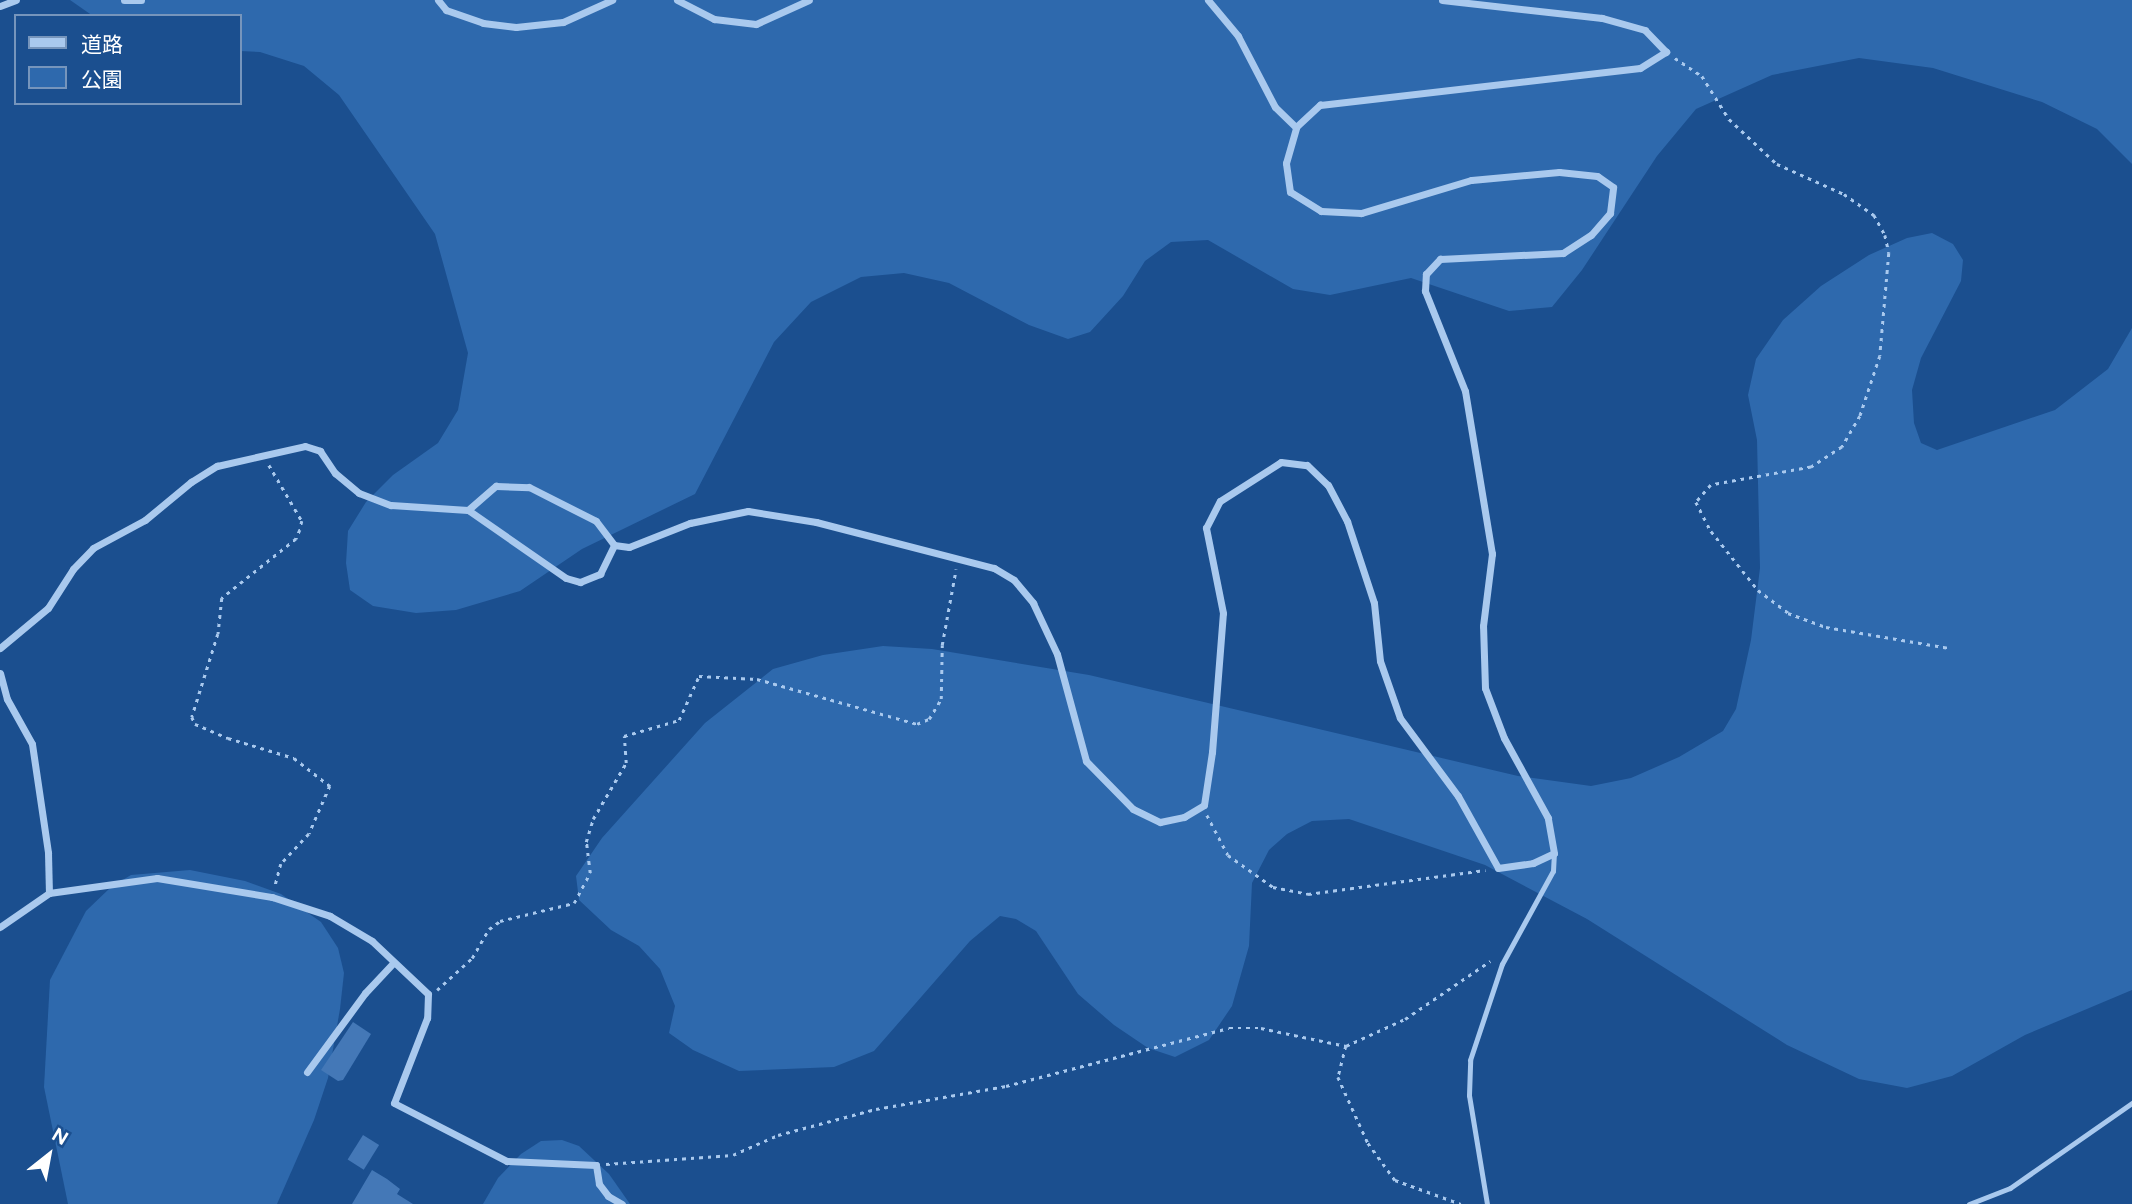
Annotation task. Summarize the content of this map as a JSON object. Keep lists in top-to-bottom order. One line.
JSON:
{"legend":["道路","公園"],"north":"top right"}
